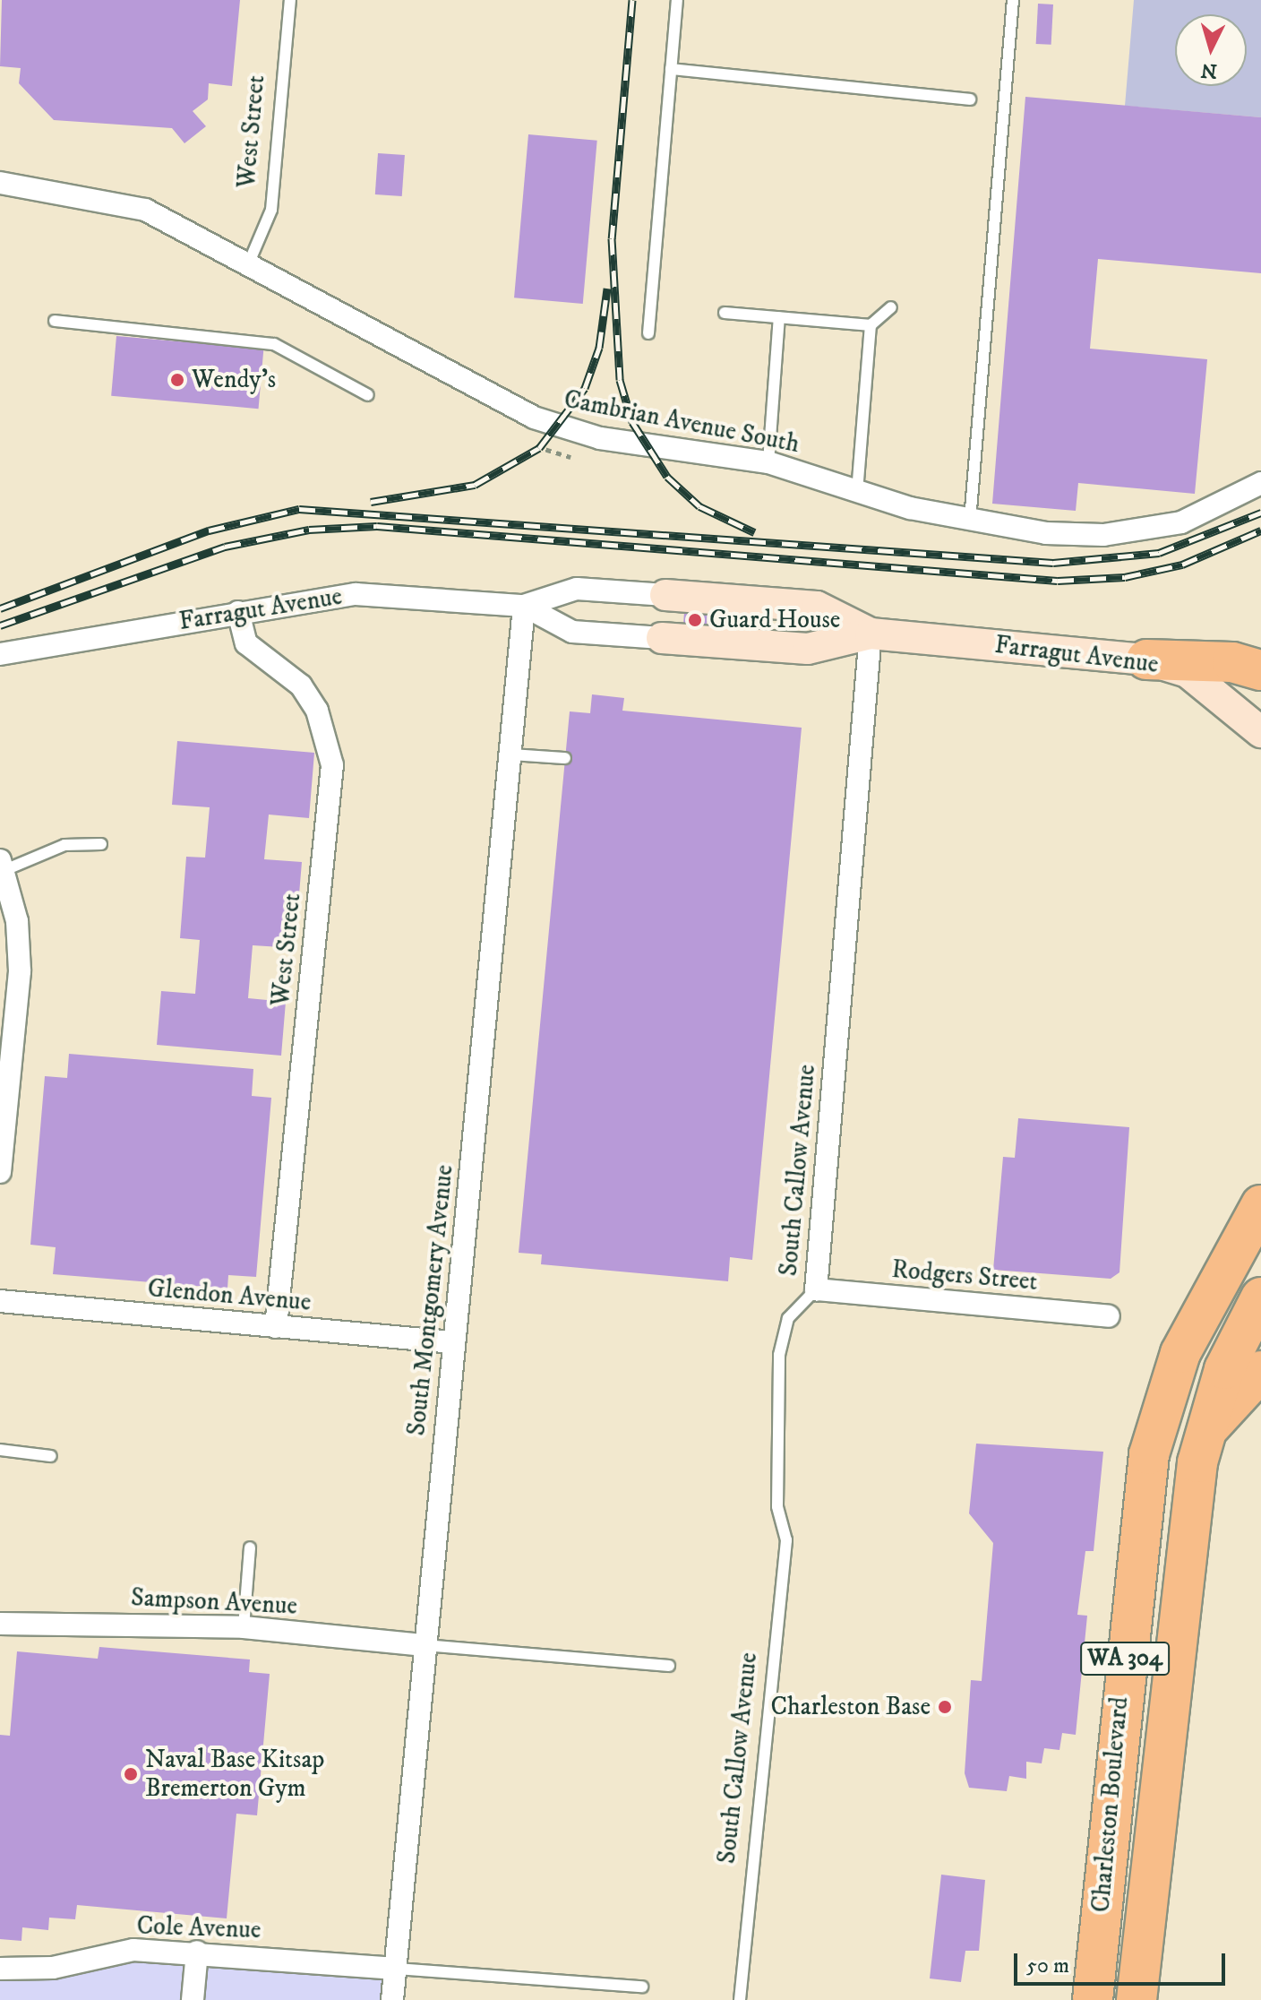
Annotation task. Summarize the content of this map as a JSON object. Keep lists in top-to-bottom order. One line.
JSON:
{"streets":{"highway":["WA 304","Charleston Boulevard"],"street":["West Street","Cambrian Avenue South","Farragut Avenue","South Callow Avenue","Rodgers Street","Glendon Avenue","South Montgomery Avenue","Sampson Avenue","Cole Avenue"]},"crossings":[["West Street","Cambrian Avenue South"],["West Street","Farragut Avenue"],["West Street","Glendon Avenue"],["Farragut Avenue","South Callow Avenue"],["Farragut Avenue","South Montgomery Avenue"],["South Callow Avenue","Rodgers Street"],["Glendon Avenue","South Montgomery Avenue"],["South Montgomery Avenue","Sampson Avenue"],["South Montgomery Avenue","Cole Avenue"]],"places":["Wendy's","Guard House","Charleston Base","Naval Base Kitsap Bremerton Gym"],"scale_bar":"50 m","north":"bottom"}
